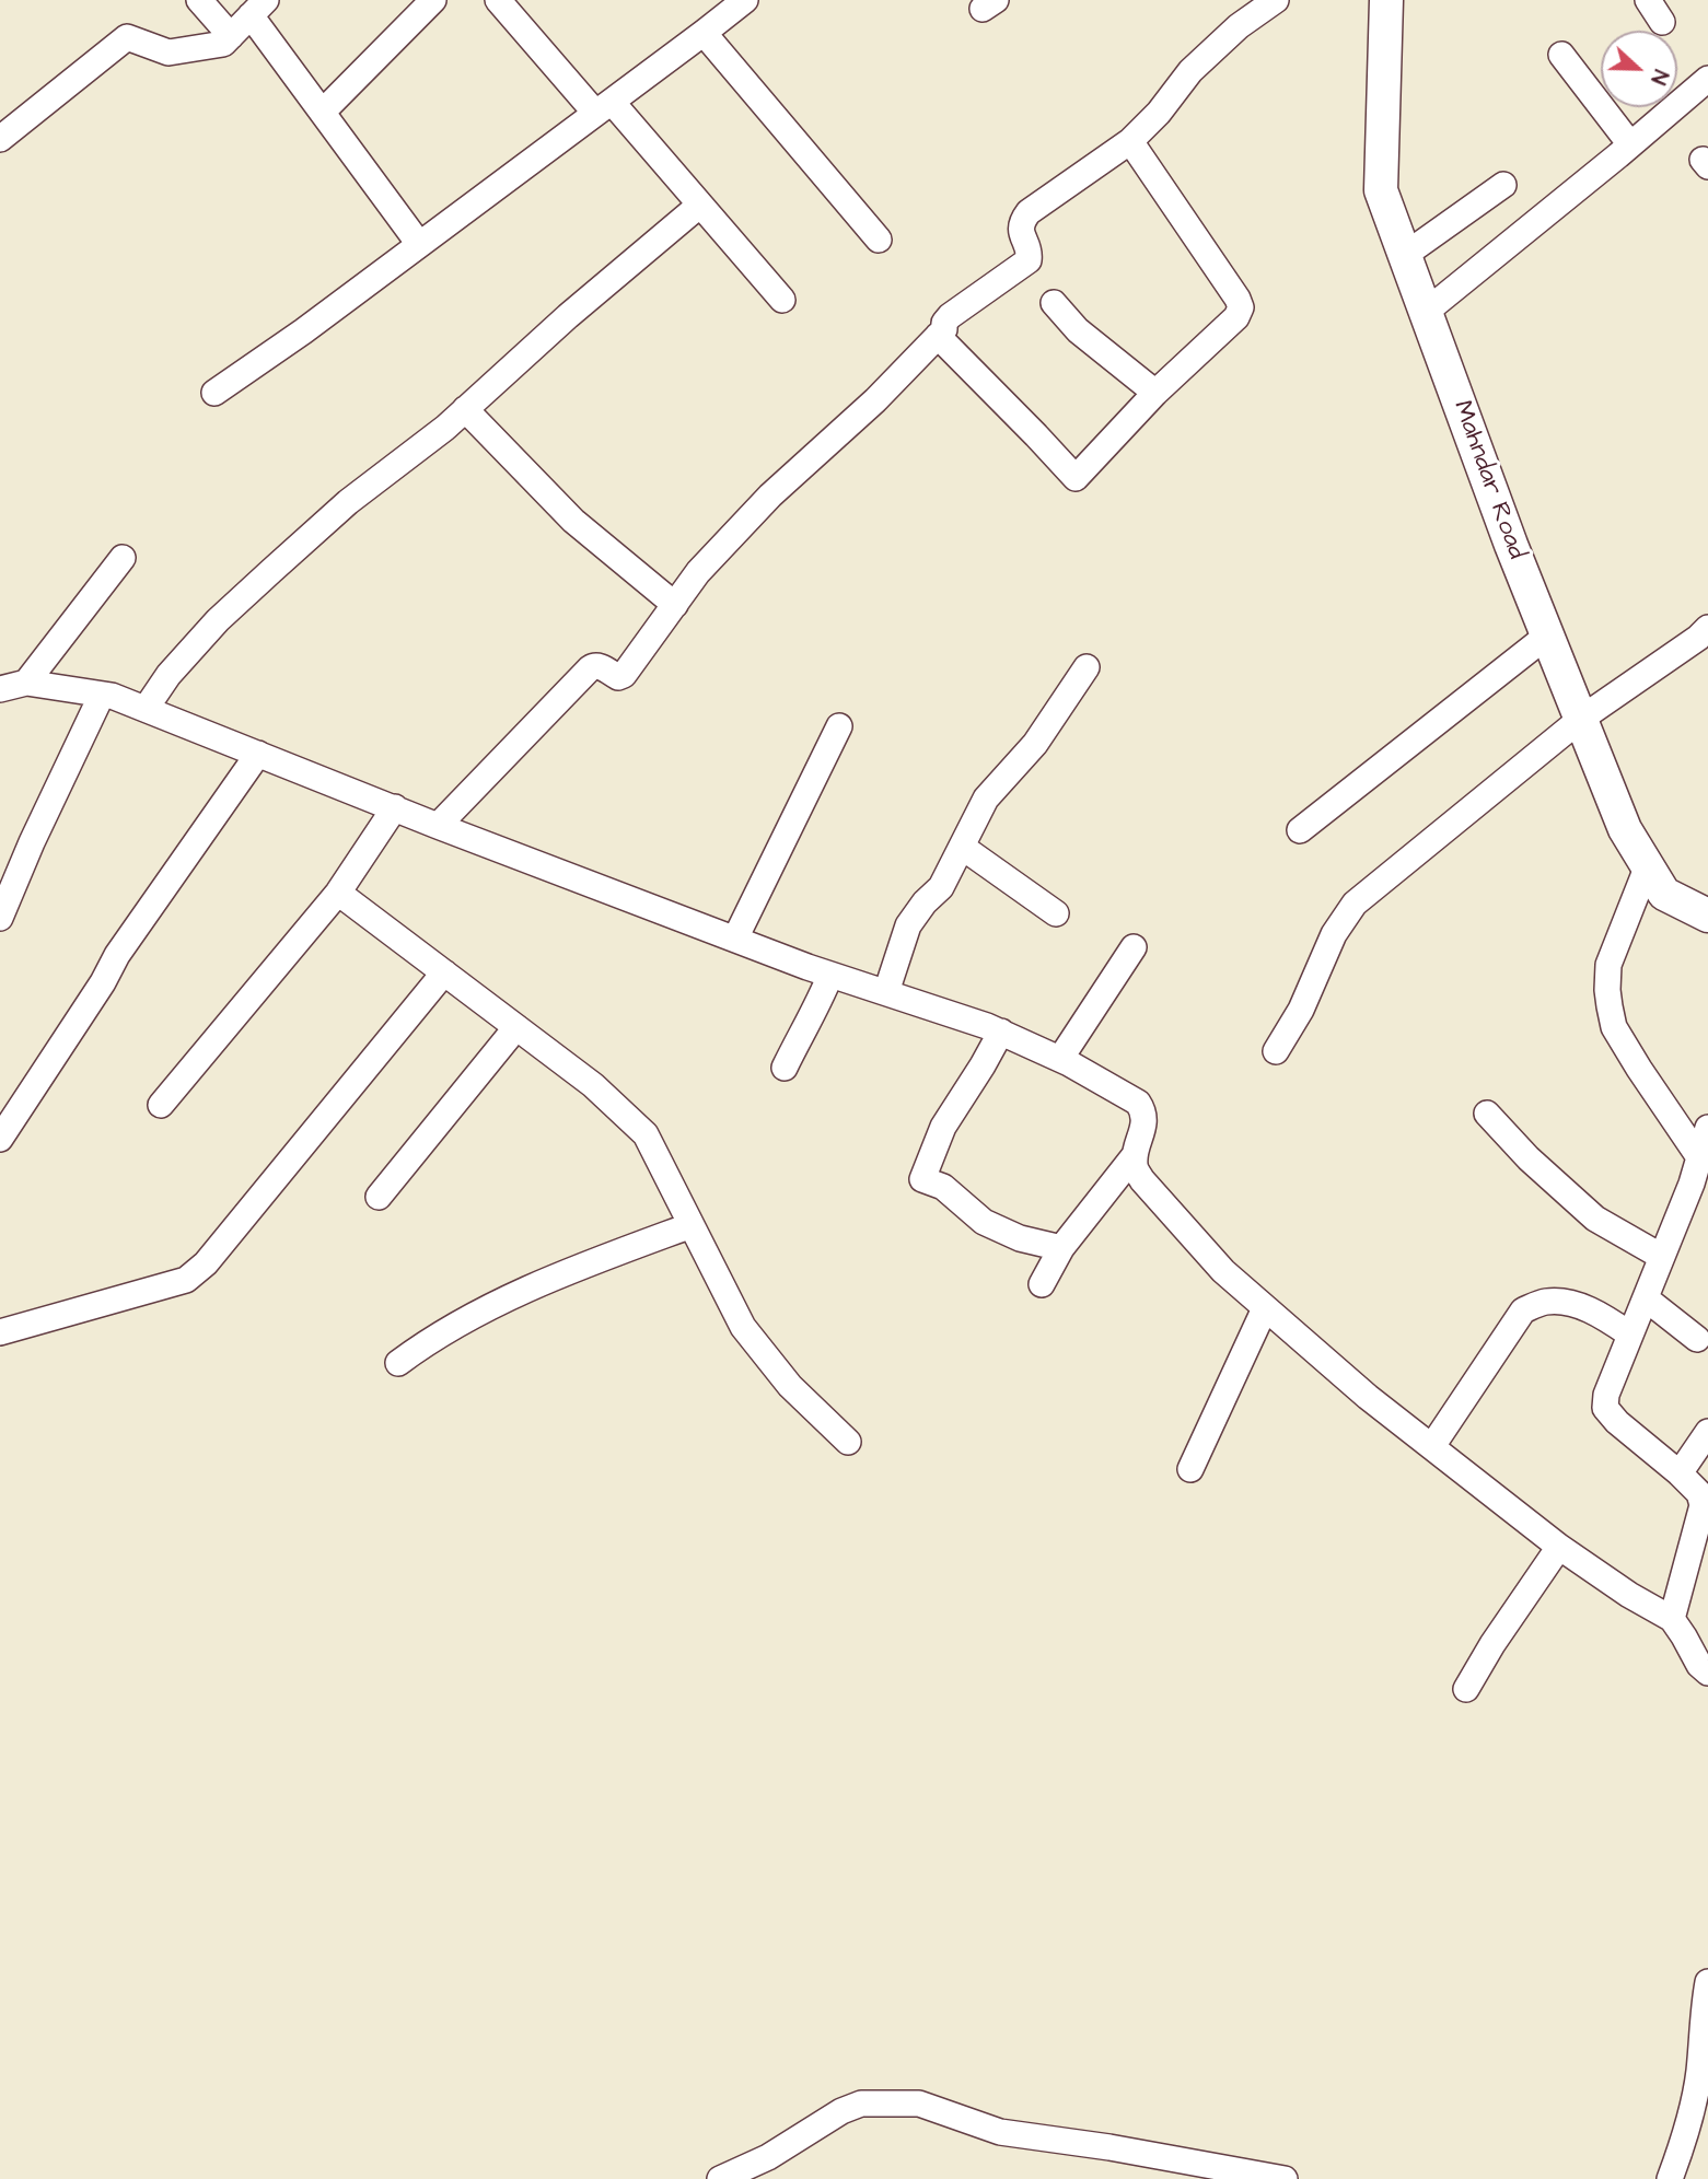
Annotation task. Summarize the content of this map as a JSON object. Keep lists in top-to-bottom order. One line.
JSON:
{"streets":{"street":["Mahndar Road"]},"north":"right"}
